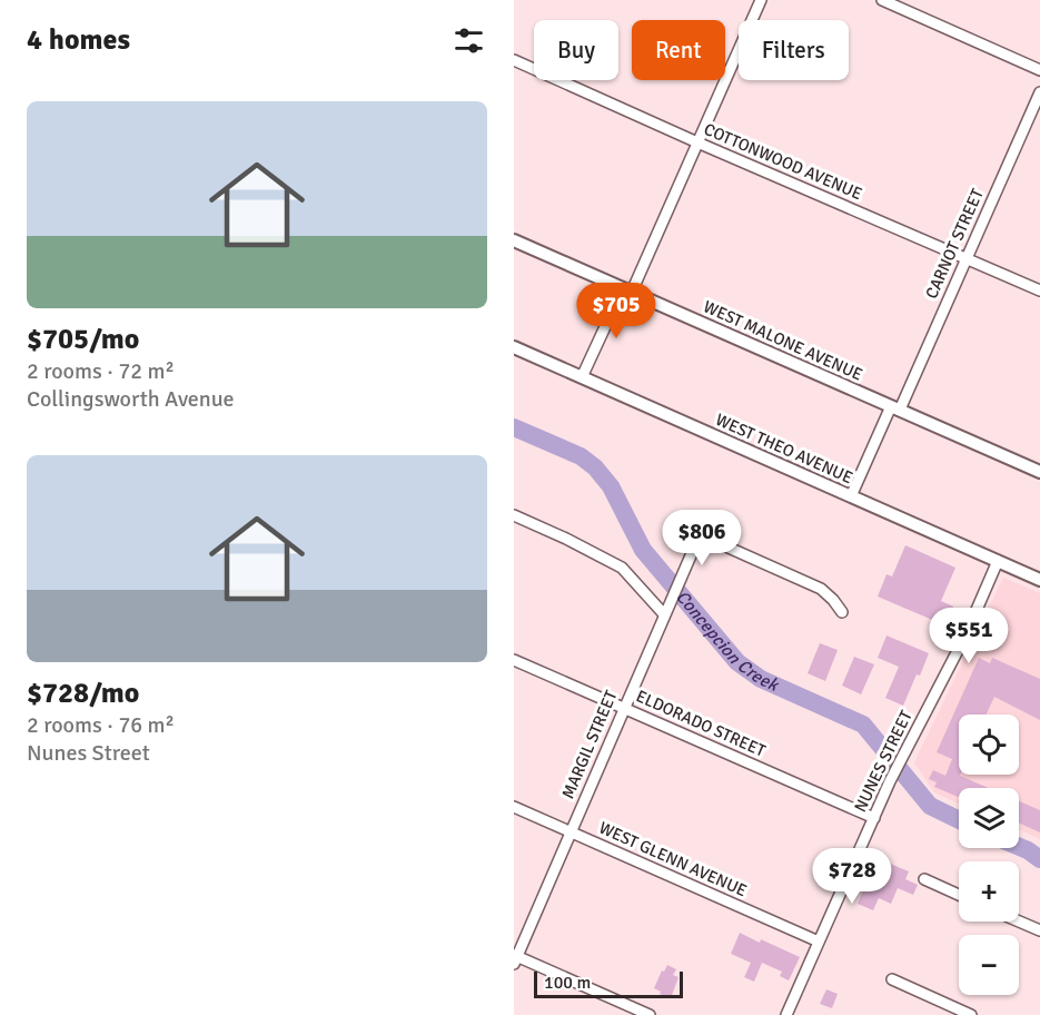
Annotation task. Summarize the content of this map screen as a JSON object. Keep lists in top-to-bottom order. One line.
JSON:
{"streets":{"street":["COTTONWOOD AVENUE","CARNOT STREET","WEST MALONE AVENUE","WEST THEO AVENUE","ELDORADO STREET","MARGIL STREET","NUNES STREET","WEST GLENN AVENUE"]},"crossings":[["COTTONWOOD AVENUE","CARNOT STREET"],["CARNOT STREET","WEST MALONE AVENUE"],["CARNOT STREET","WEST THEO AVENUE"],["WEST THEO AVENUE","NUNES STREET"],["ELDORADO STREET","MARGIL STREET"],["ELDORADO STREET","NUNES STREET"],["MARGIL STREET","WEST GLENN AVENUE"],["NUNES STREET","WEST GLENN AVENUE"]],"water":["Concepcion Creek"],"scale_bar":"100 m","page":{"heading":"4 homes","chip":["Buy","Rent","Filters"],"list":[{"name":"$705/mo","note":"2 rooms · 72 m² · Collingsworth Avenue"},{"name":"$728/mo","note":"2 rooms · 76 m² · Nunes Street"}],"price":["$705","$806","$551","$728"],"map_buttons":["+","−"],"scale":"100 m"}}
